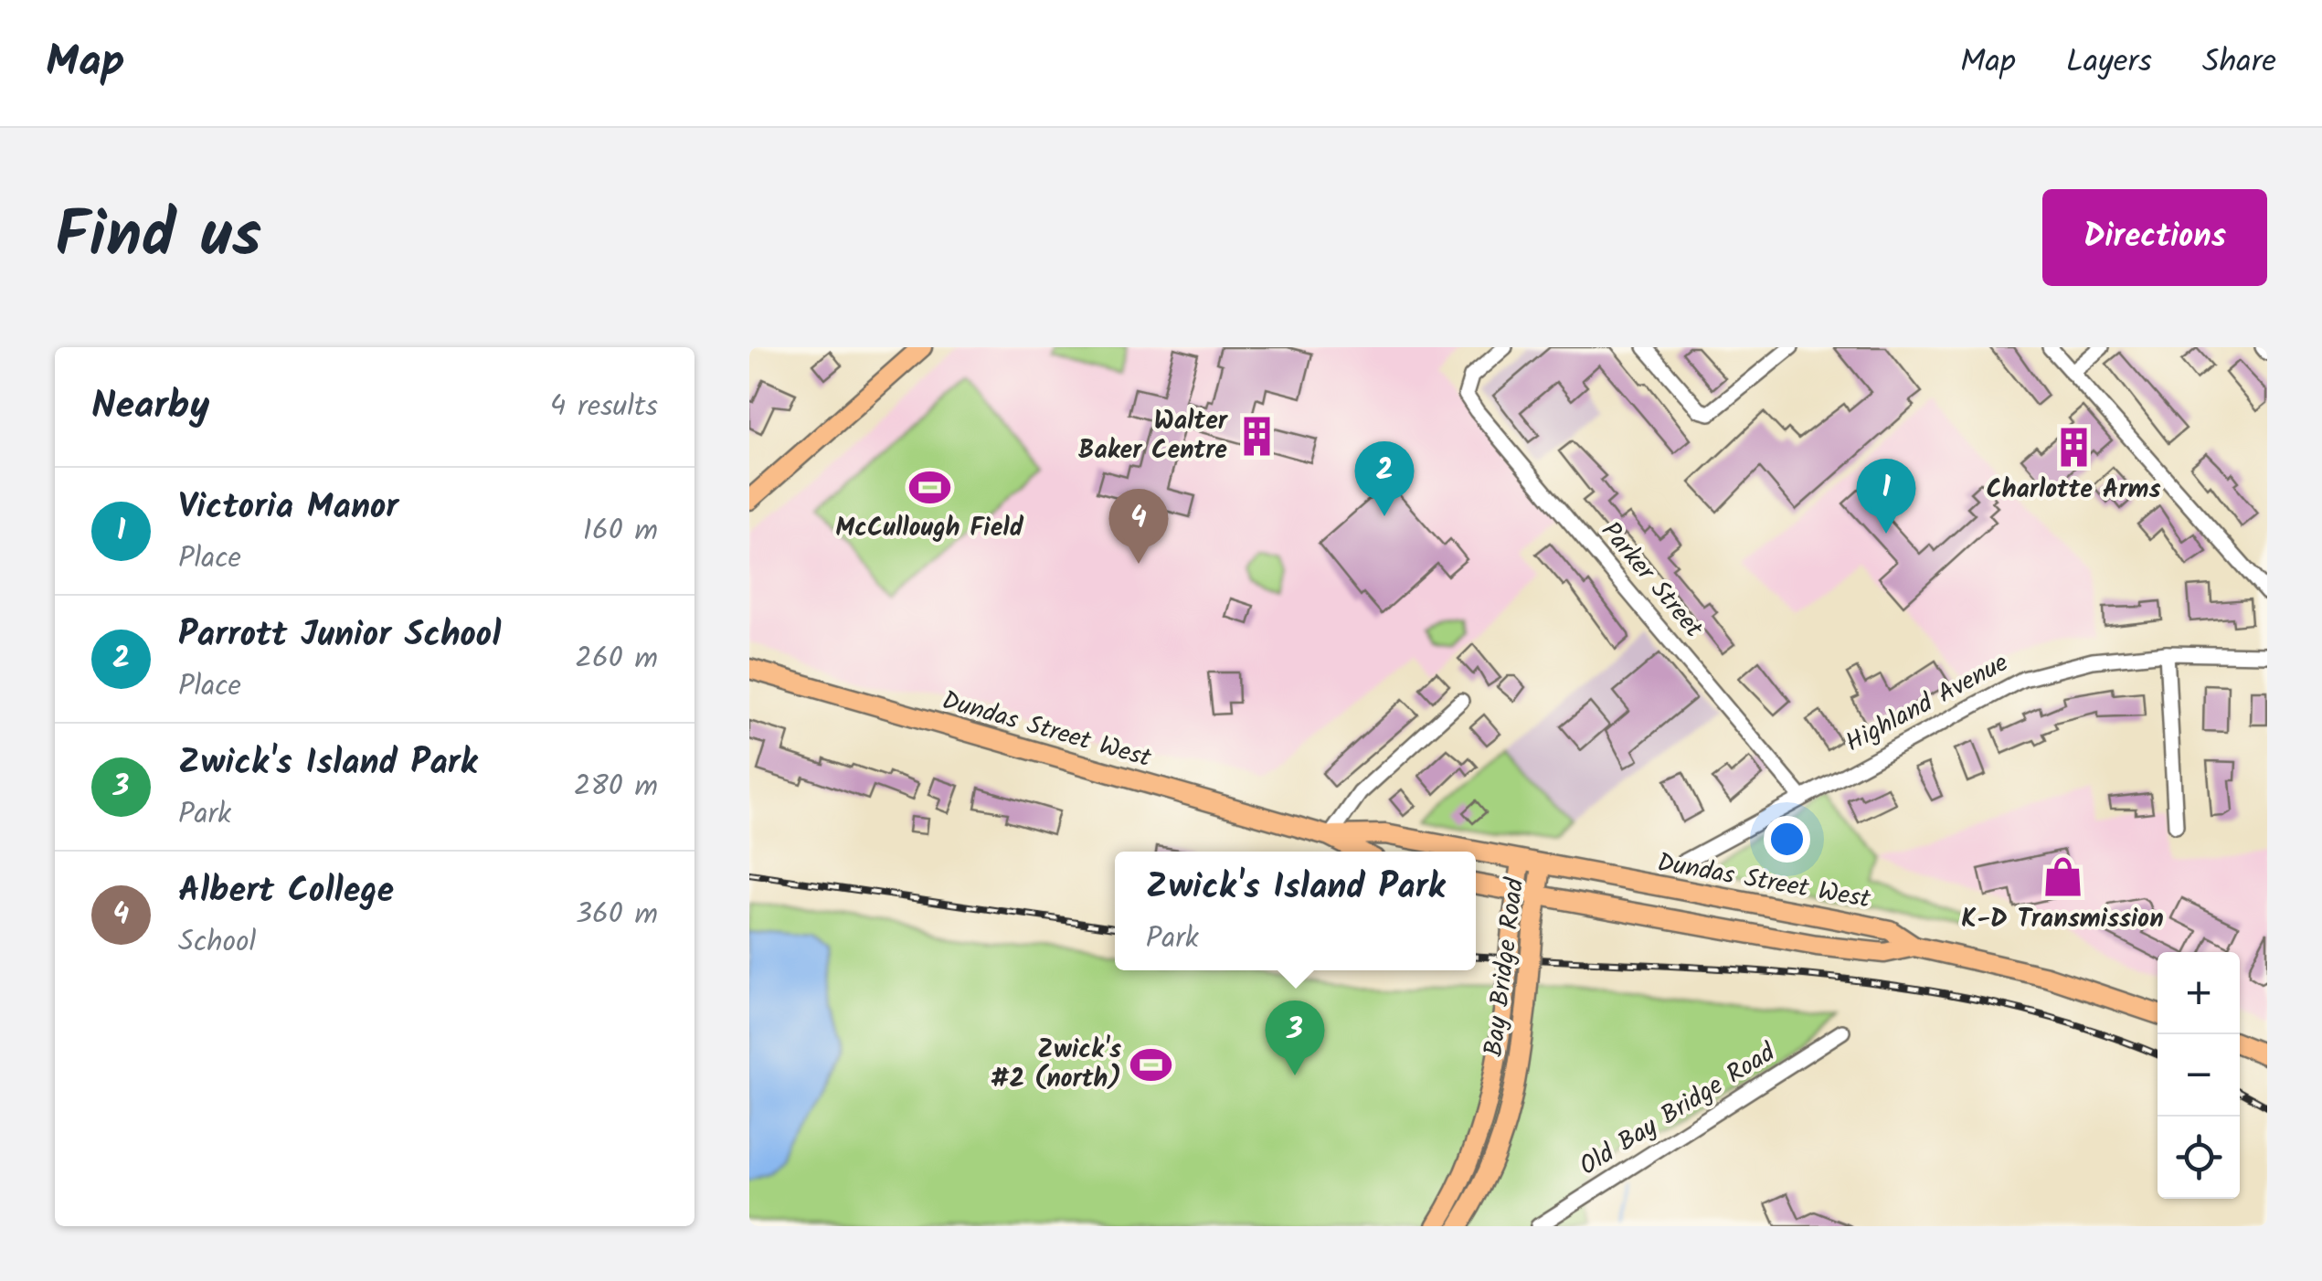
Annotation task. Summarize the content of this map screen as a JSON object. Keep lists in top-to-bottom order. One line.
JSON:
{"streets":{"main road":["Dundas Street West","Bay Bridge Road"],"street":["Parker Street","Highland Avenue","Old Bay Bridge Road"]},"crossings":[["Parker Street","Highland Avenue"],["Dundas Street West","Bay Bridge Road"]],"places":{"building":["Walter Baker Centre","Charlotte Arms"],"sports":["McCullough Field","Zwick's #2 (north)"],"shop":["K-D Transmission"]},"page":{"header":"Map","nav":["Map","Layers","Share"],"title":"Find us","buttons":"Directions","heading":["Nearby","4 results"],"pins":["2","1","4","3"],"list":[{"mark":"1","name":"Victoria Manor","note":"Place","value":"160 m"},{"mark":"2","name":"Parrott Junior School","note":"Place","value":"260 m"},{"mark":"3","name":"Zwick's Island Park","note":"Park","value":"280 m"},{"mark":"4","name":"Albert College","note":"School","value":"360 m"}],"popup":["Zwick's Island Park","Park"],"map_buttons":["+","−"]}}
